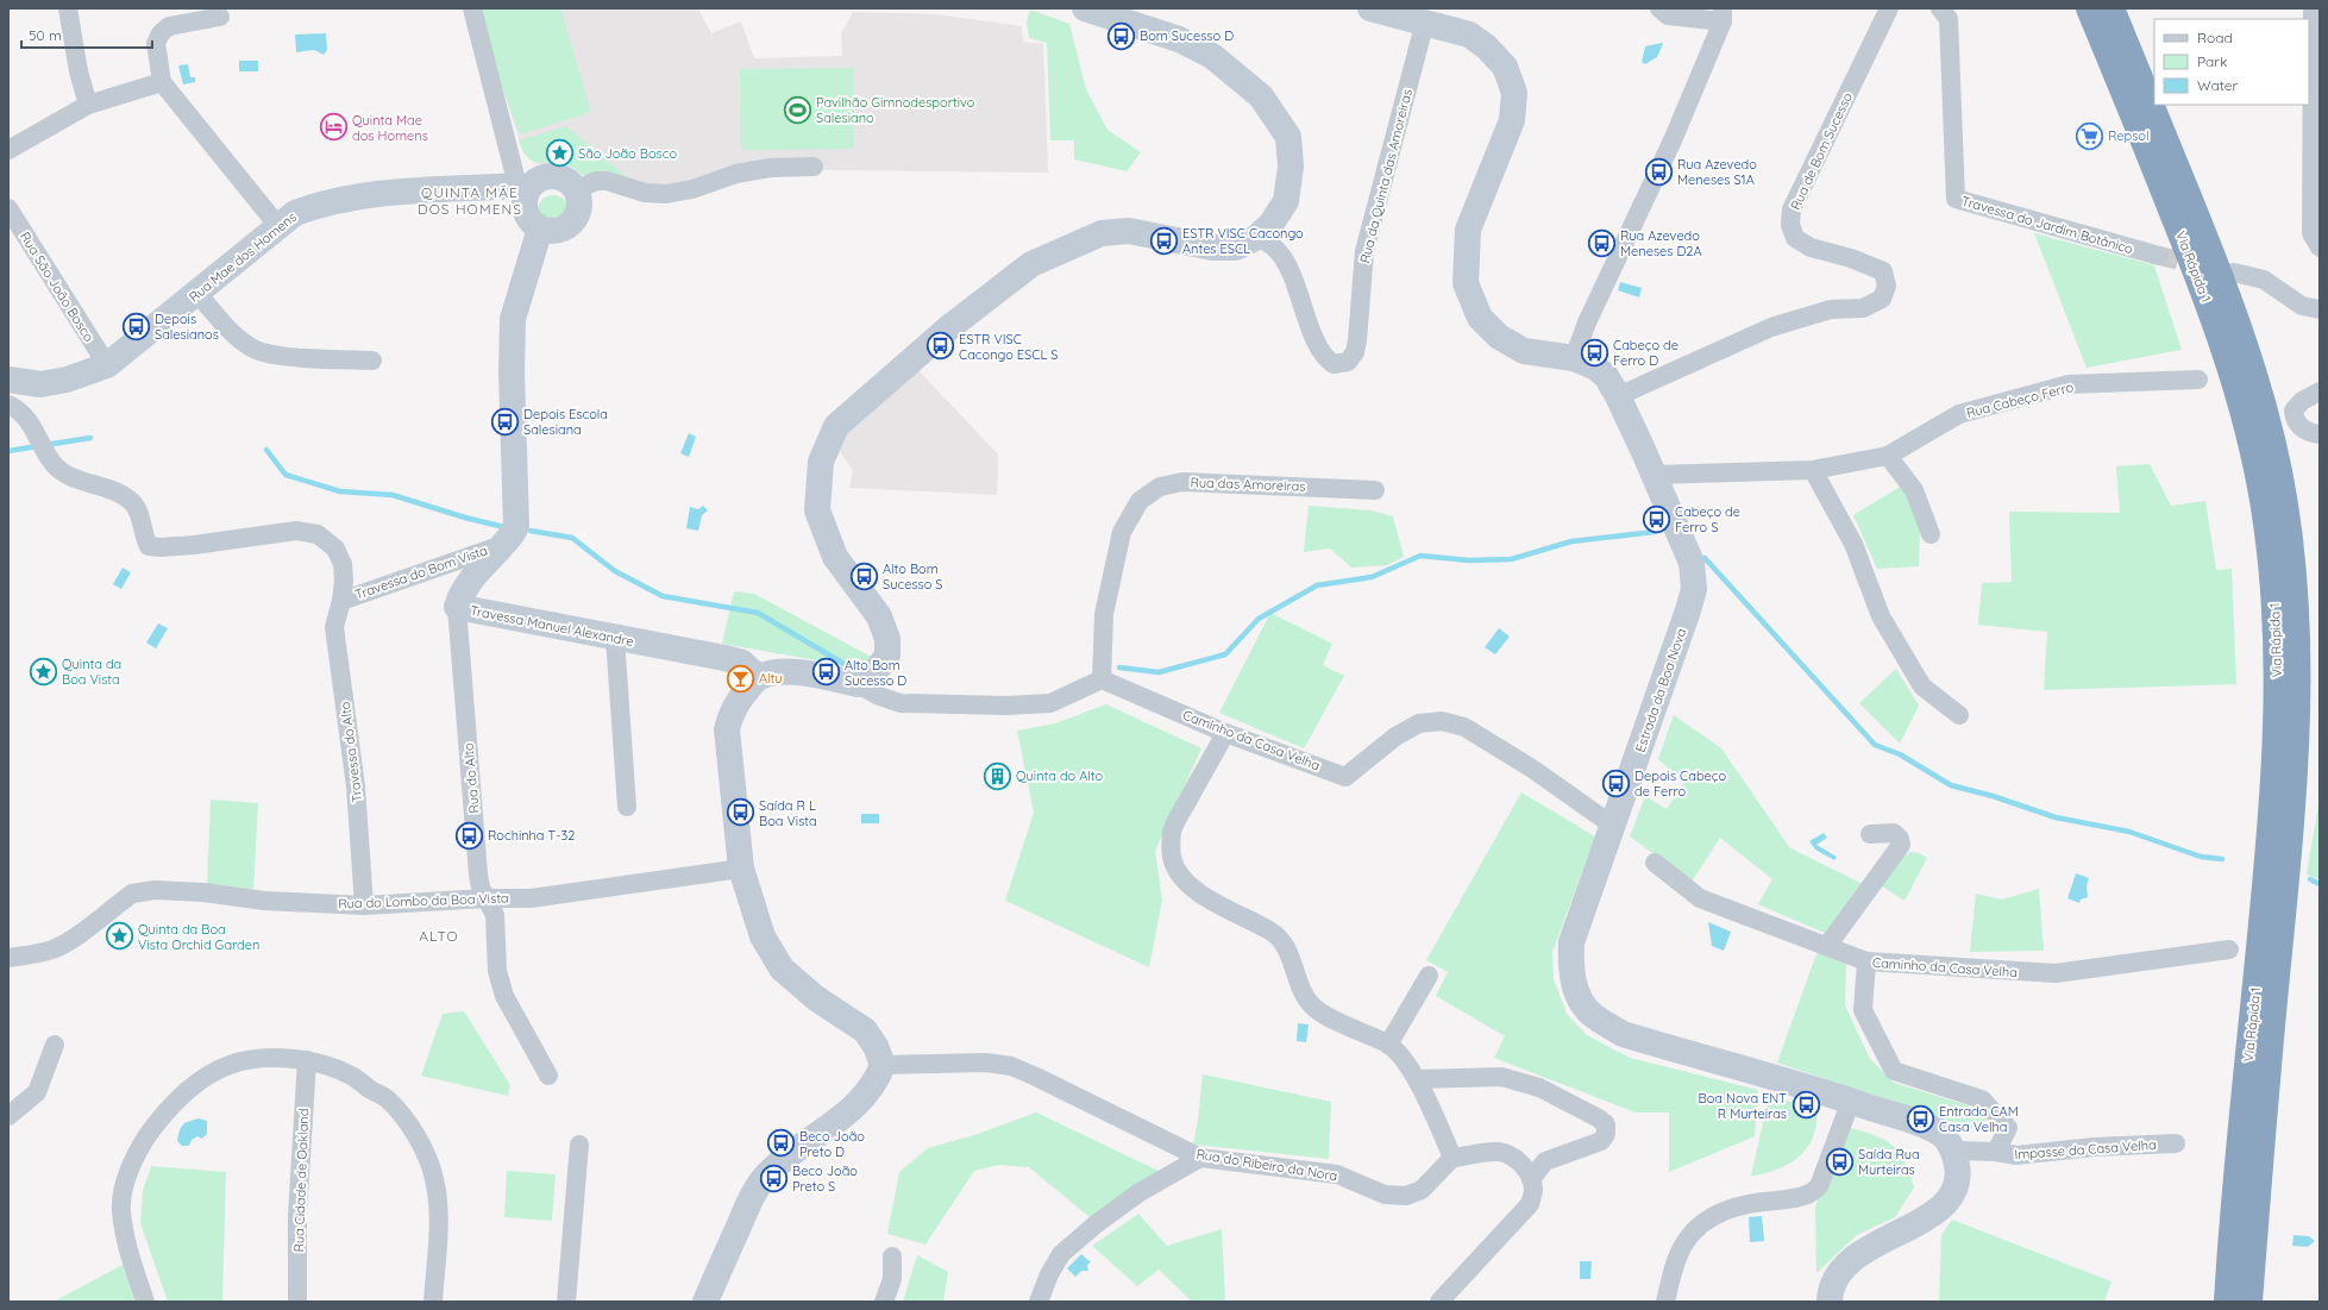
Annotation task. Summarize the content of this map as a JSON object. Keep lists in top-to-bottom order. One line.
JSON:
{"streets":{"highway":["Via Rápida 1"],"street":["Rua de Bom Sucesso","Rua da Quinta das Amoreiras","Travessa do Jardim Botânico","Rua Mae dos Homens","Rua São João Bosco","Rua Cabeço Ferro","Rua das Amoreiras","Travessa do Bom Vista","Travessa Manuel Alexandre","Estrada da Boa Nova","Caminho da Casa Velha","Travessa do Alto","Rua do Alto","Rua do Lombo da Boa Vista","Impasse da Casa Velha","Rua do Ribeiro da Nora","Rua Cidade de Oakland"]},"crossings":[["Rua de Bom Sucesso","Estrada da Boa Nova"],["Rua da Quinta das Amoreiras","Estrada da Boa Nova"],["Rua Mae dos Homens","Rua São João Bosco"],["Rua Mae dos Homens","Travessa Manuel Alexandre"],["Rua Cabeço Ferro","Estrada da Boa Nova"],["Rua das Amoreiras","Caminho da Casa Velha"],["Travessa do Bom Vista","Travessa Manuel Alexandre"],["Travessa do Bom Vista","Travessa do Alto"],["Travessa Manuel Alexandre","Rua do Alto"],["Estrada da Boa Nova","Caminho da Casa Velha"],["Estrada da Boa Nova","Impasse da Casa Velha"],["Travessa do Alto","Rua do Lombo da Boa Vista"],["Rua do Alto","Rua do Lombo da Boa Vista"]],"districts":["QUINTA MÃE DOS HOMENS","ALTO"],"places":{"bus stop":["Bom Sucesso D","Rua Azevedo Meneses S1A","ESTR VISC Cacongo Antes ESCL","Rua Azevedo Meneses D2A","Depois Salesianos","ESTR VISC Cacongo ESCL S","Cabeço de Ferro D","Depois Escola Salesiana","Cabeço de Ferro S","Alto Bom Sucesso S","Alto Bom Sucesso D","Depois Cabeço de Ferro","Saída R L Boa Vista","Rochinha T-32","Boa Nova ENT R Murteiras","Entrada CAM Casa Velha","Beco João Preto D","Saída Rua Murteiras","Beco João Preto S"],"sports":["Pavilhão Gimnodesportivo Salesiano"],"hotel":["Quinta Mae dos Homens"],"supermarket":["Repsol"],"place":["São João Bosco","Quinta da Boa Vista","Quinta da Boa Vista Orchid Garden"],"bar":["Altu"],"building":["Quinta do Alto"]},"legend":["Road","Park","Water"],"scale_bar":"50 m"}
